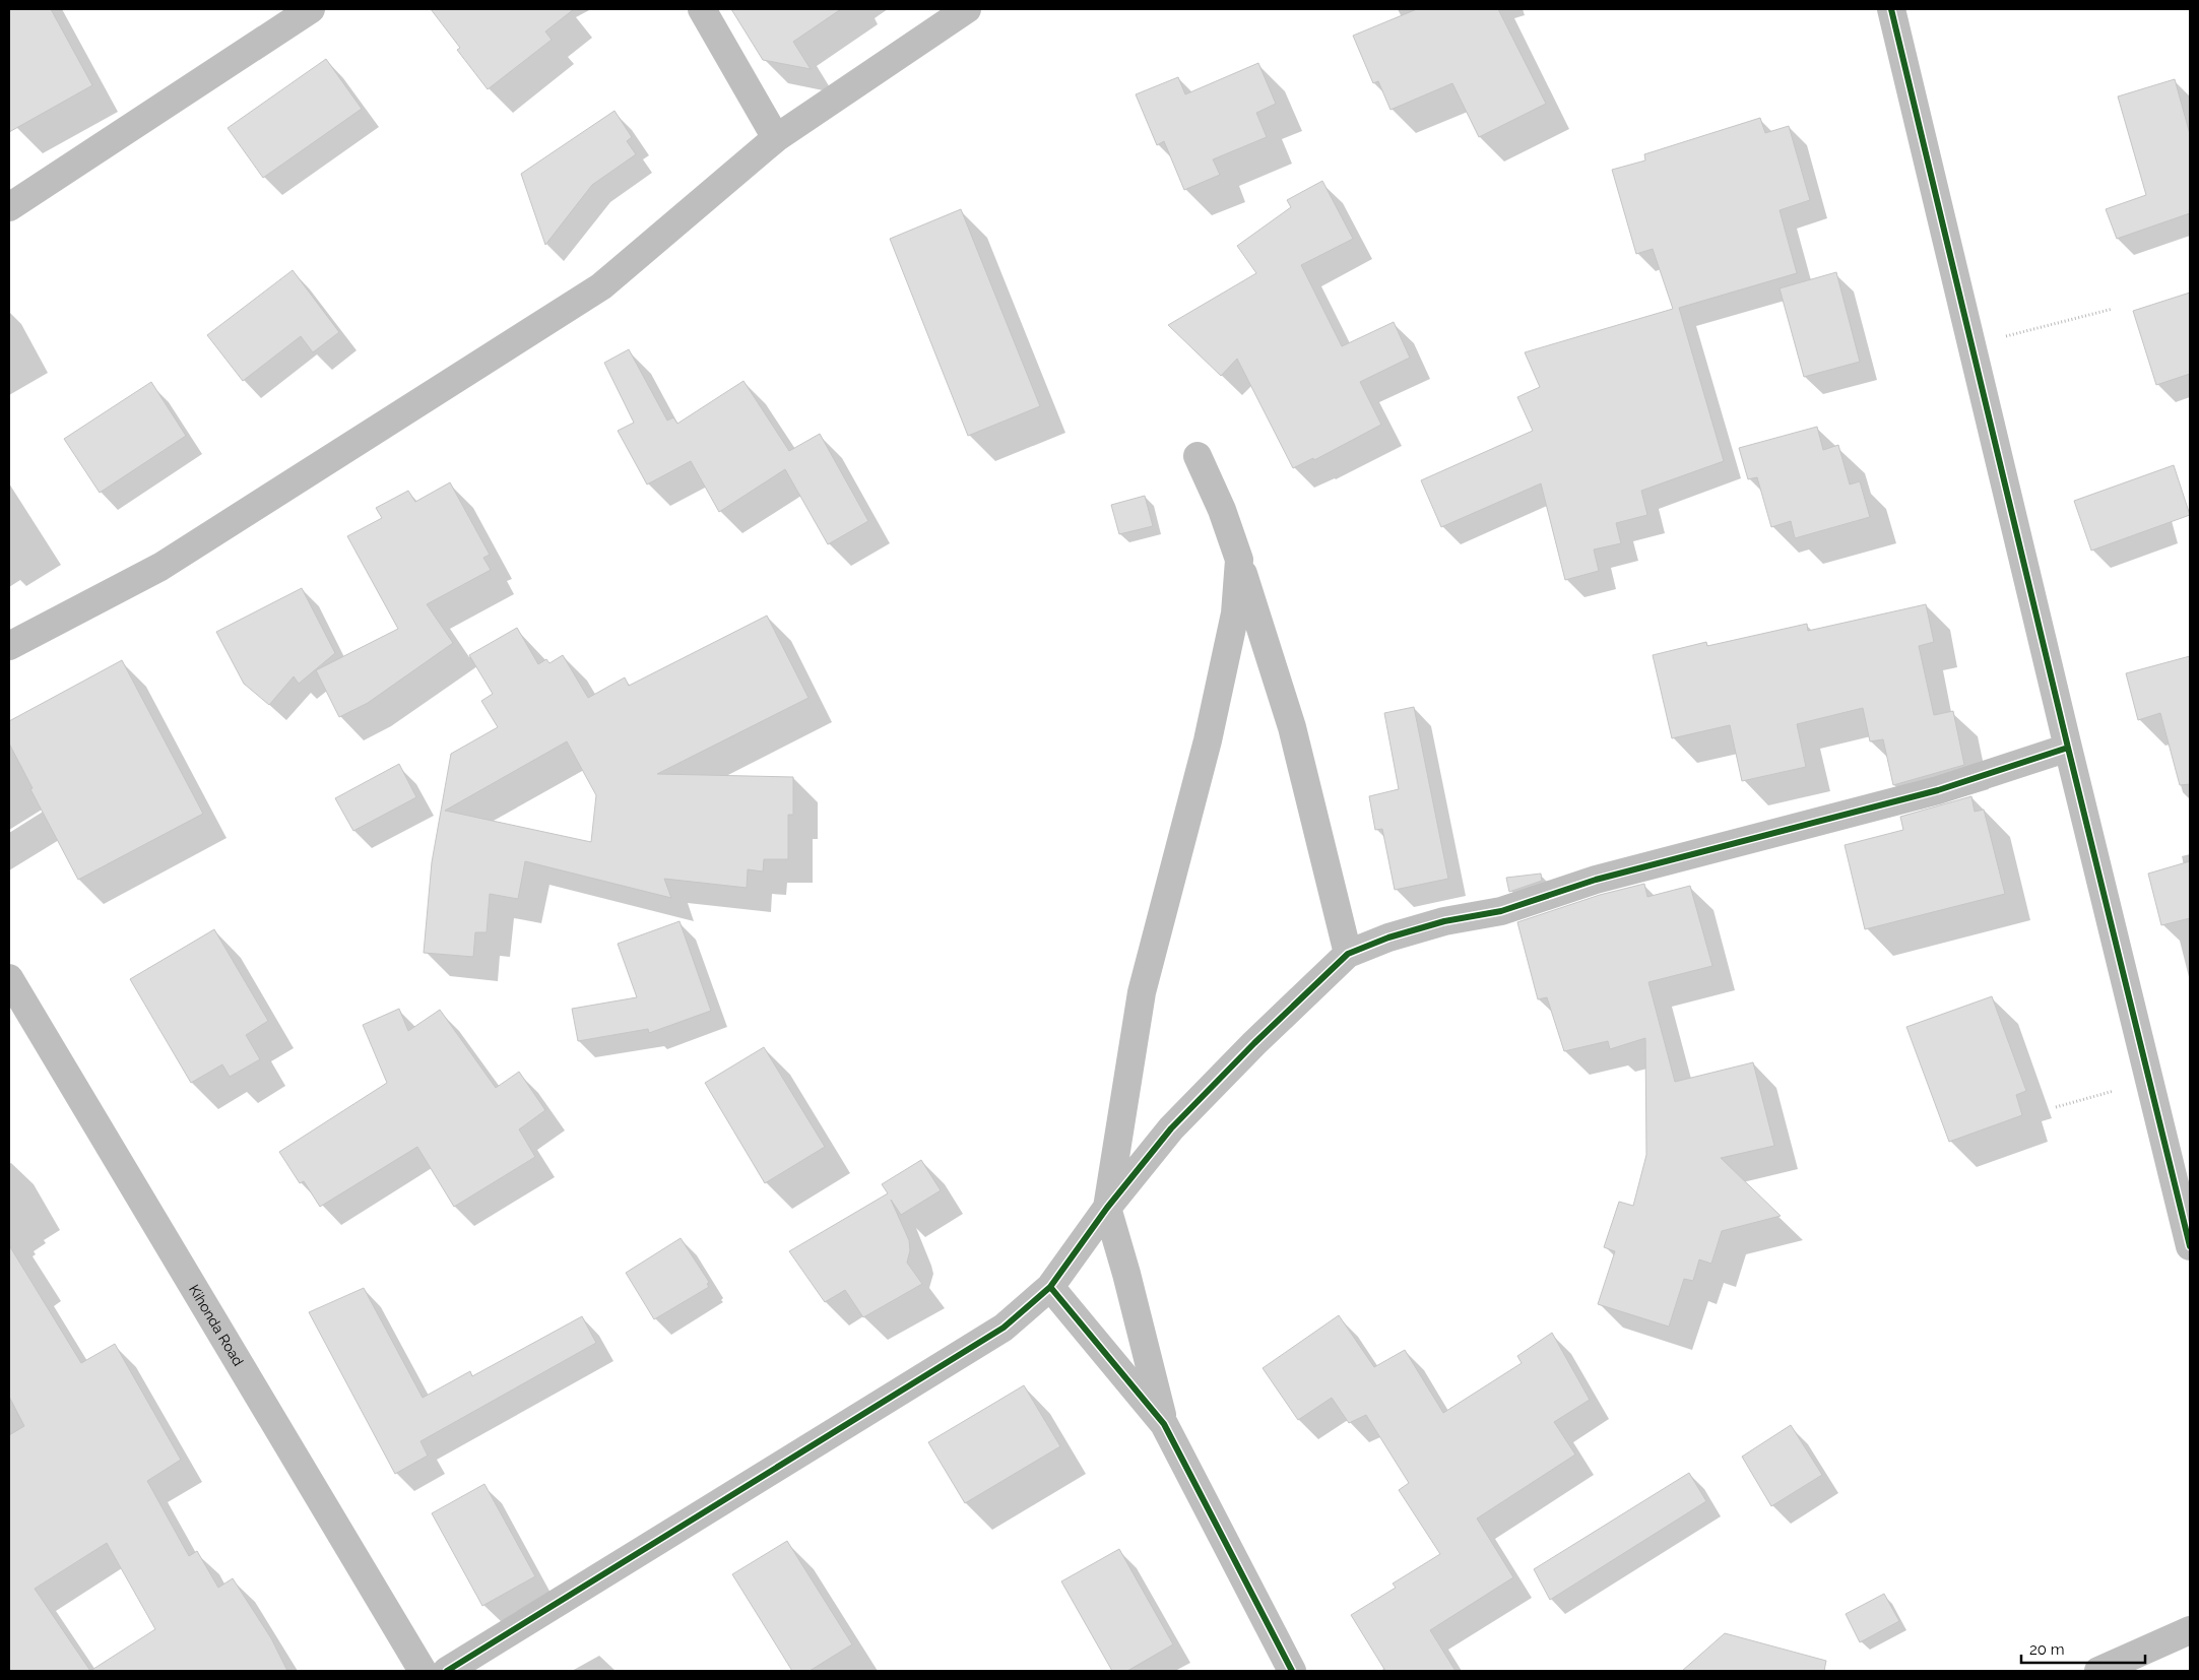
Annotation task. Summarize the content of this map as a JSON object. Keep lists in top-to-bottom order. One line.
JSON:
{"streets":{"street":["Kihonda Road"]},"scale_bar":"20 m"}
